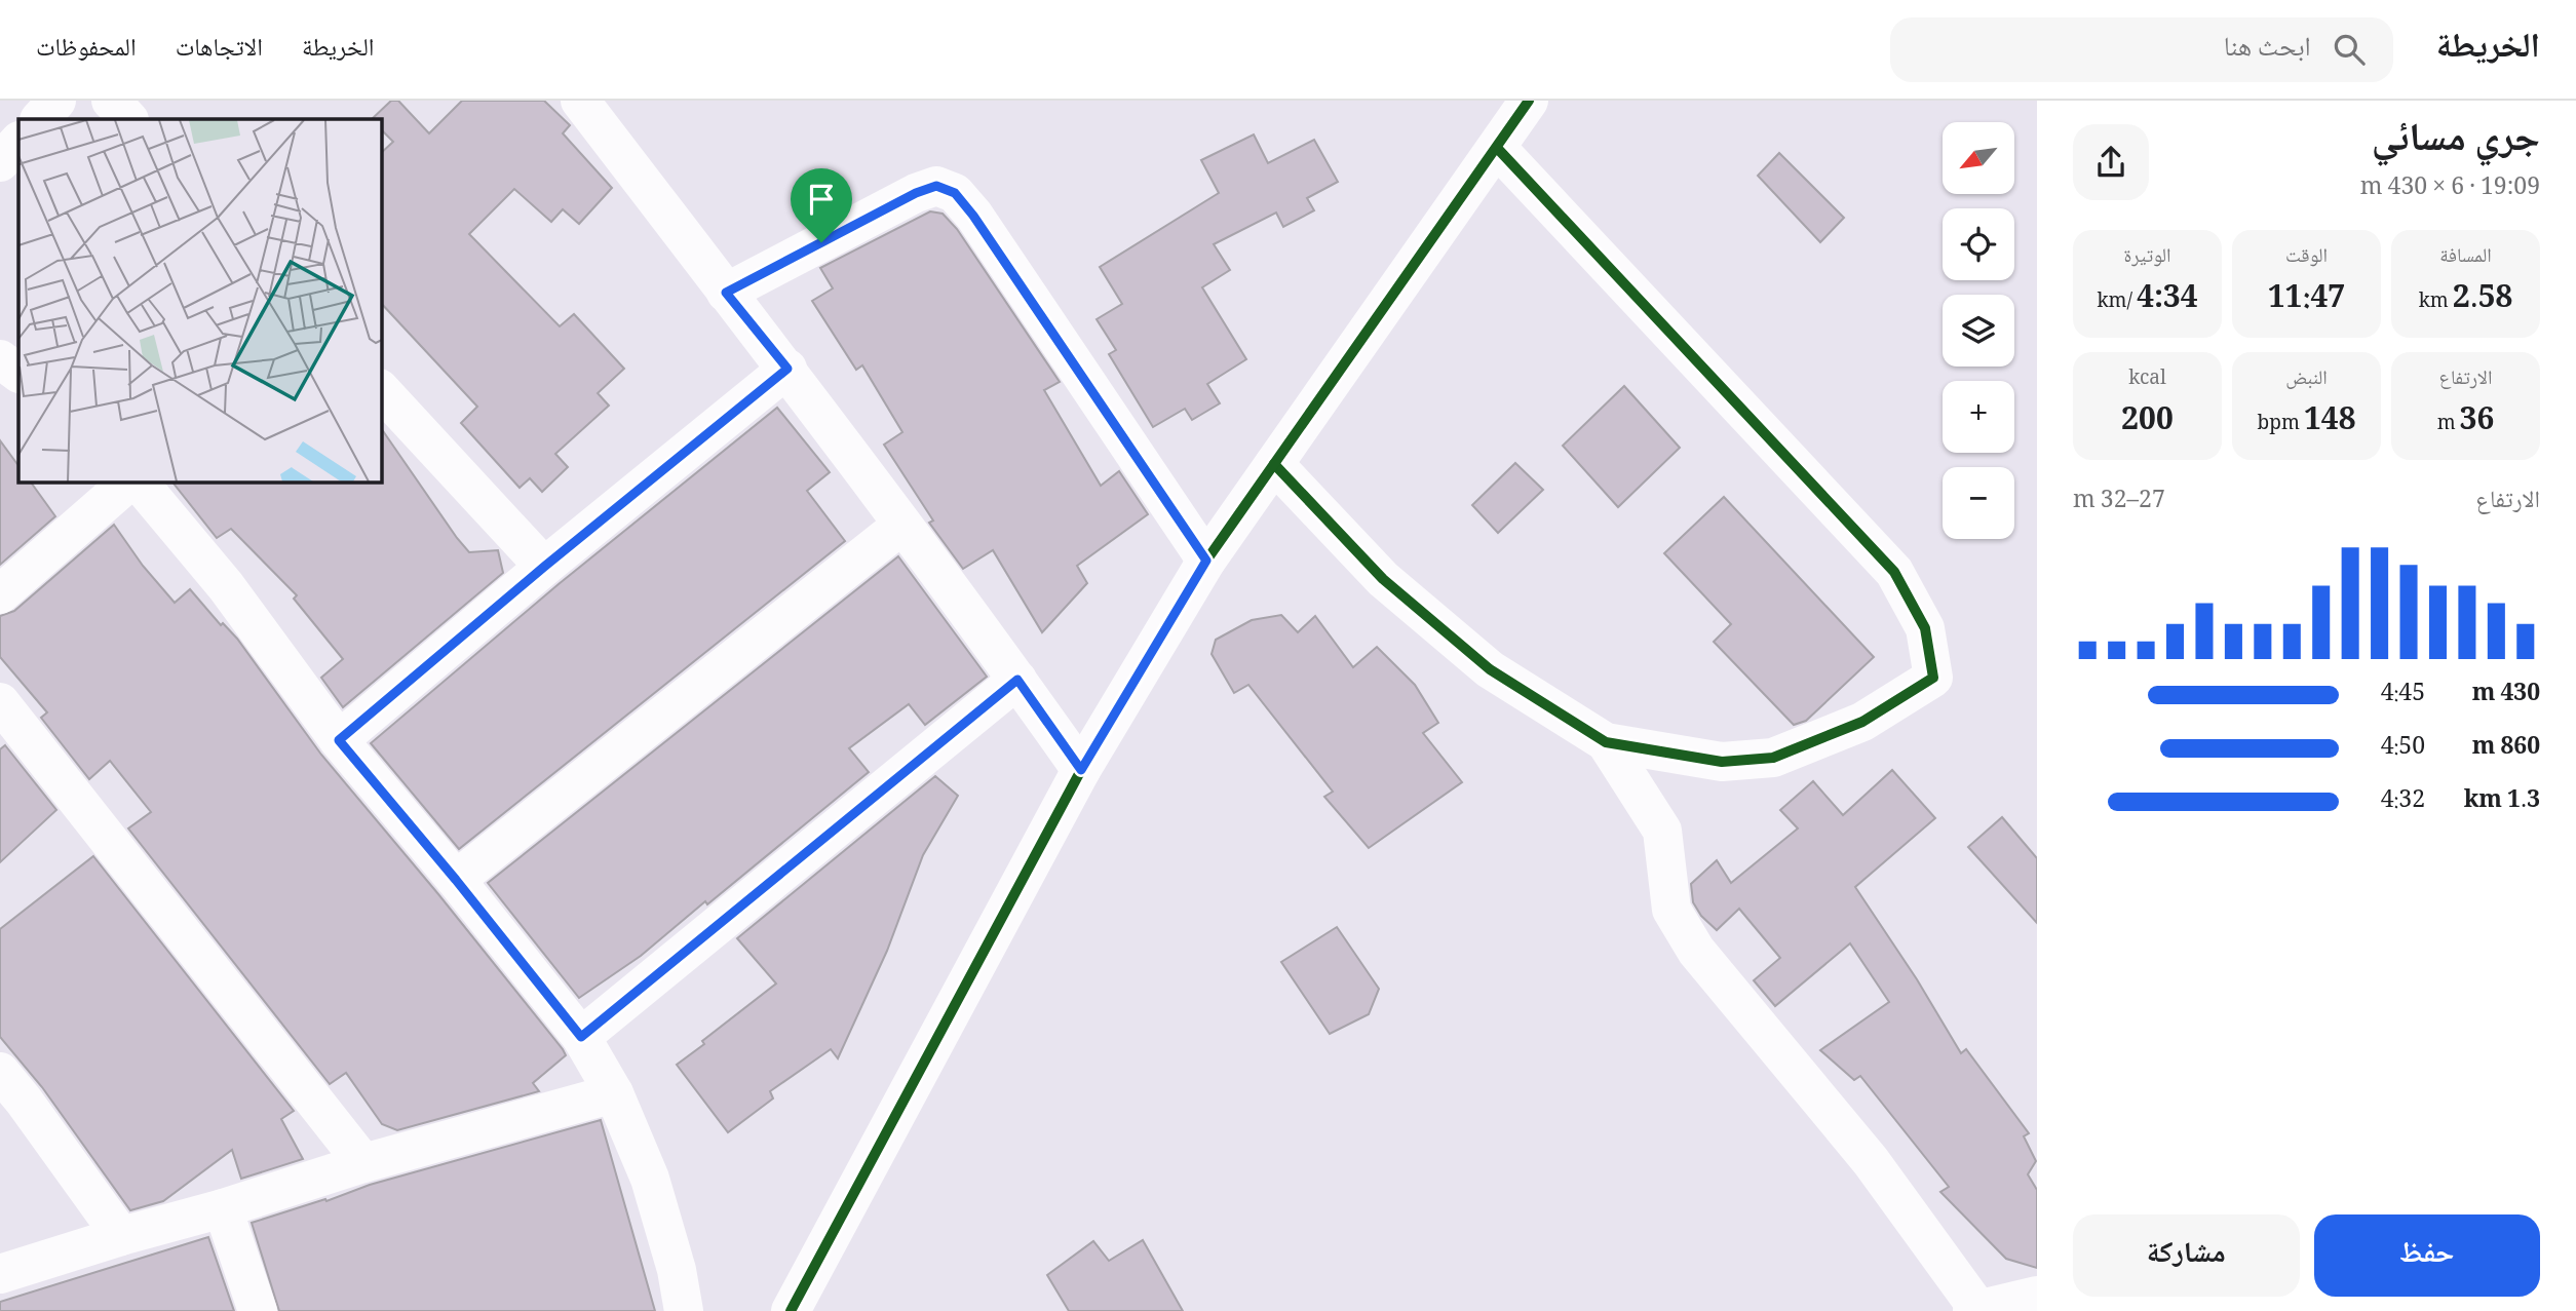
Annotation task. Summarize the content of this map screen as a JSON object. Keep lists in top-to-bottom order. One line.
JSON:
{"north":"bottom left","page":{"header":"الخريطة","search":"ابحث هنا","nav":["الخريطة","الاتجاهات","المحفوظات"],"heading":["جري مسائي","19:09 · 6 × 430 m"],"map_buttons":["+","−"],"stats":[["المسافة","2.58 km"],["الوقت","11:47"],["الوتيرة","4:34 /km"],["الارتفاع","36 m"],["النبض","148 bpm"],["kcal","200"]],"chart":["الارتفاع","27–32 m"],"list":[{"name":"430 m","note":"4:45"},{"name":"860 m","note":"4:50"},{"name":"1.3 km","note":"4:32"}],"buttons":["حفظ","مشاركة"]}}
